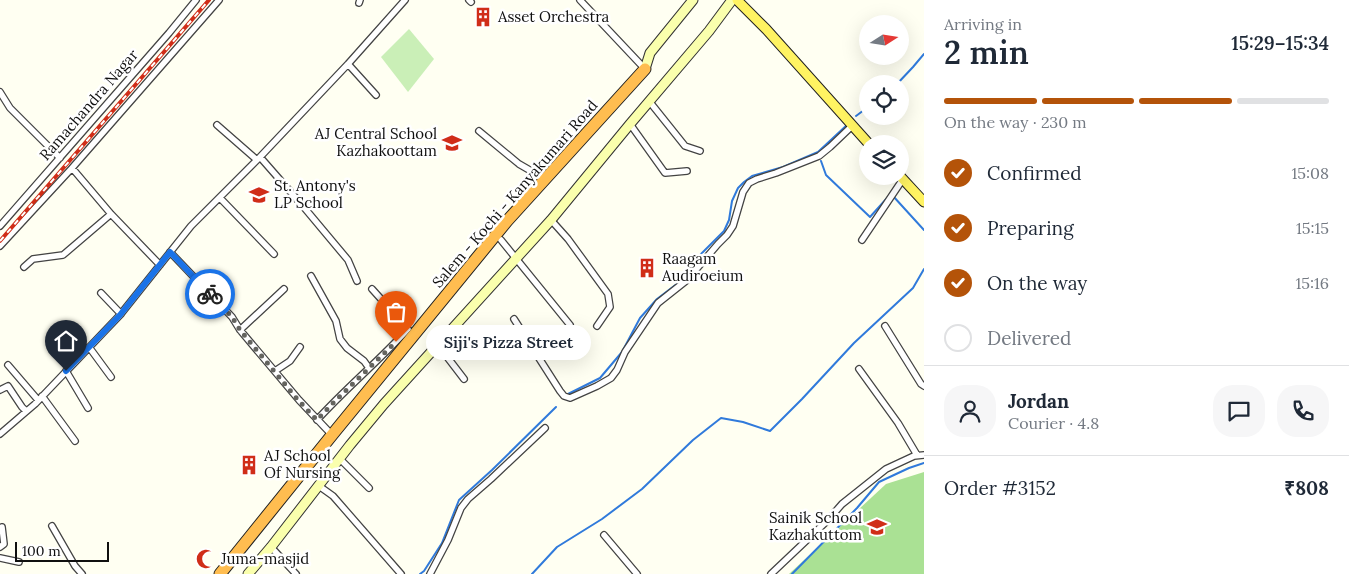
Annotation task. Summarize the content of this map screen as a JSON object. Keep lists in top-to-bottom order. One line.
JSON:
{"streets":{"highway":["Salem - Kochi - Kanyakumari Road"],"street":["Ramachandra Nagar"]},"places":{"building":["Asset Orchestra","Raagam Audiroeium","AJ School Of Nursing"],"school or university":["AJ Central School Kazhakoottam","St. Antony's LP School","Sainik School Kazhakuttom"],"other":["Siji's Pizza Street"],"mosque":["Juma-masjid"]},"scale_bar":"100 m","north":"right","page":{"heading":["2 min","Arriving in","15:29–15:34"],"panel":["Jordan","Courier · 4.8","Order #3152","₹808"],"bar":"On the way · 230 m","list":[["Confirmed","15:08"],["Preparing","15:15"],["On the way","15:16"],"Delivered"],"bubble":"Siji's Pizza Street","scale":"100 m"}}
